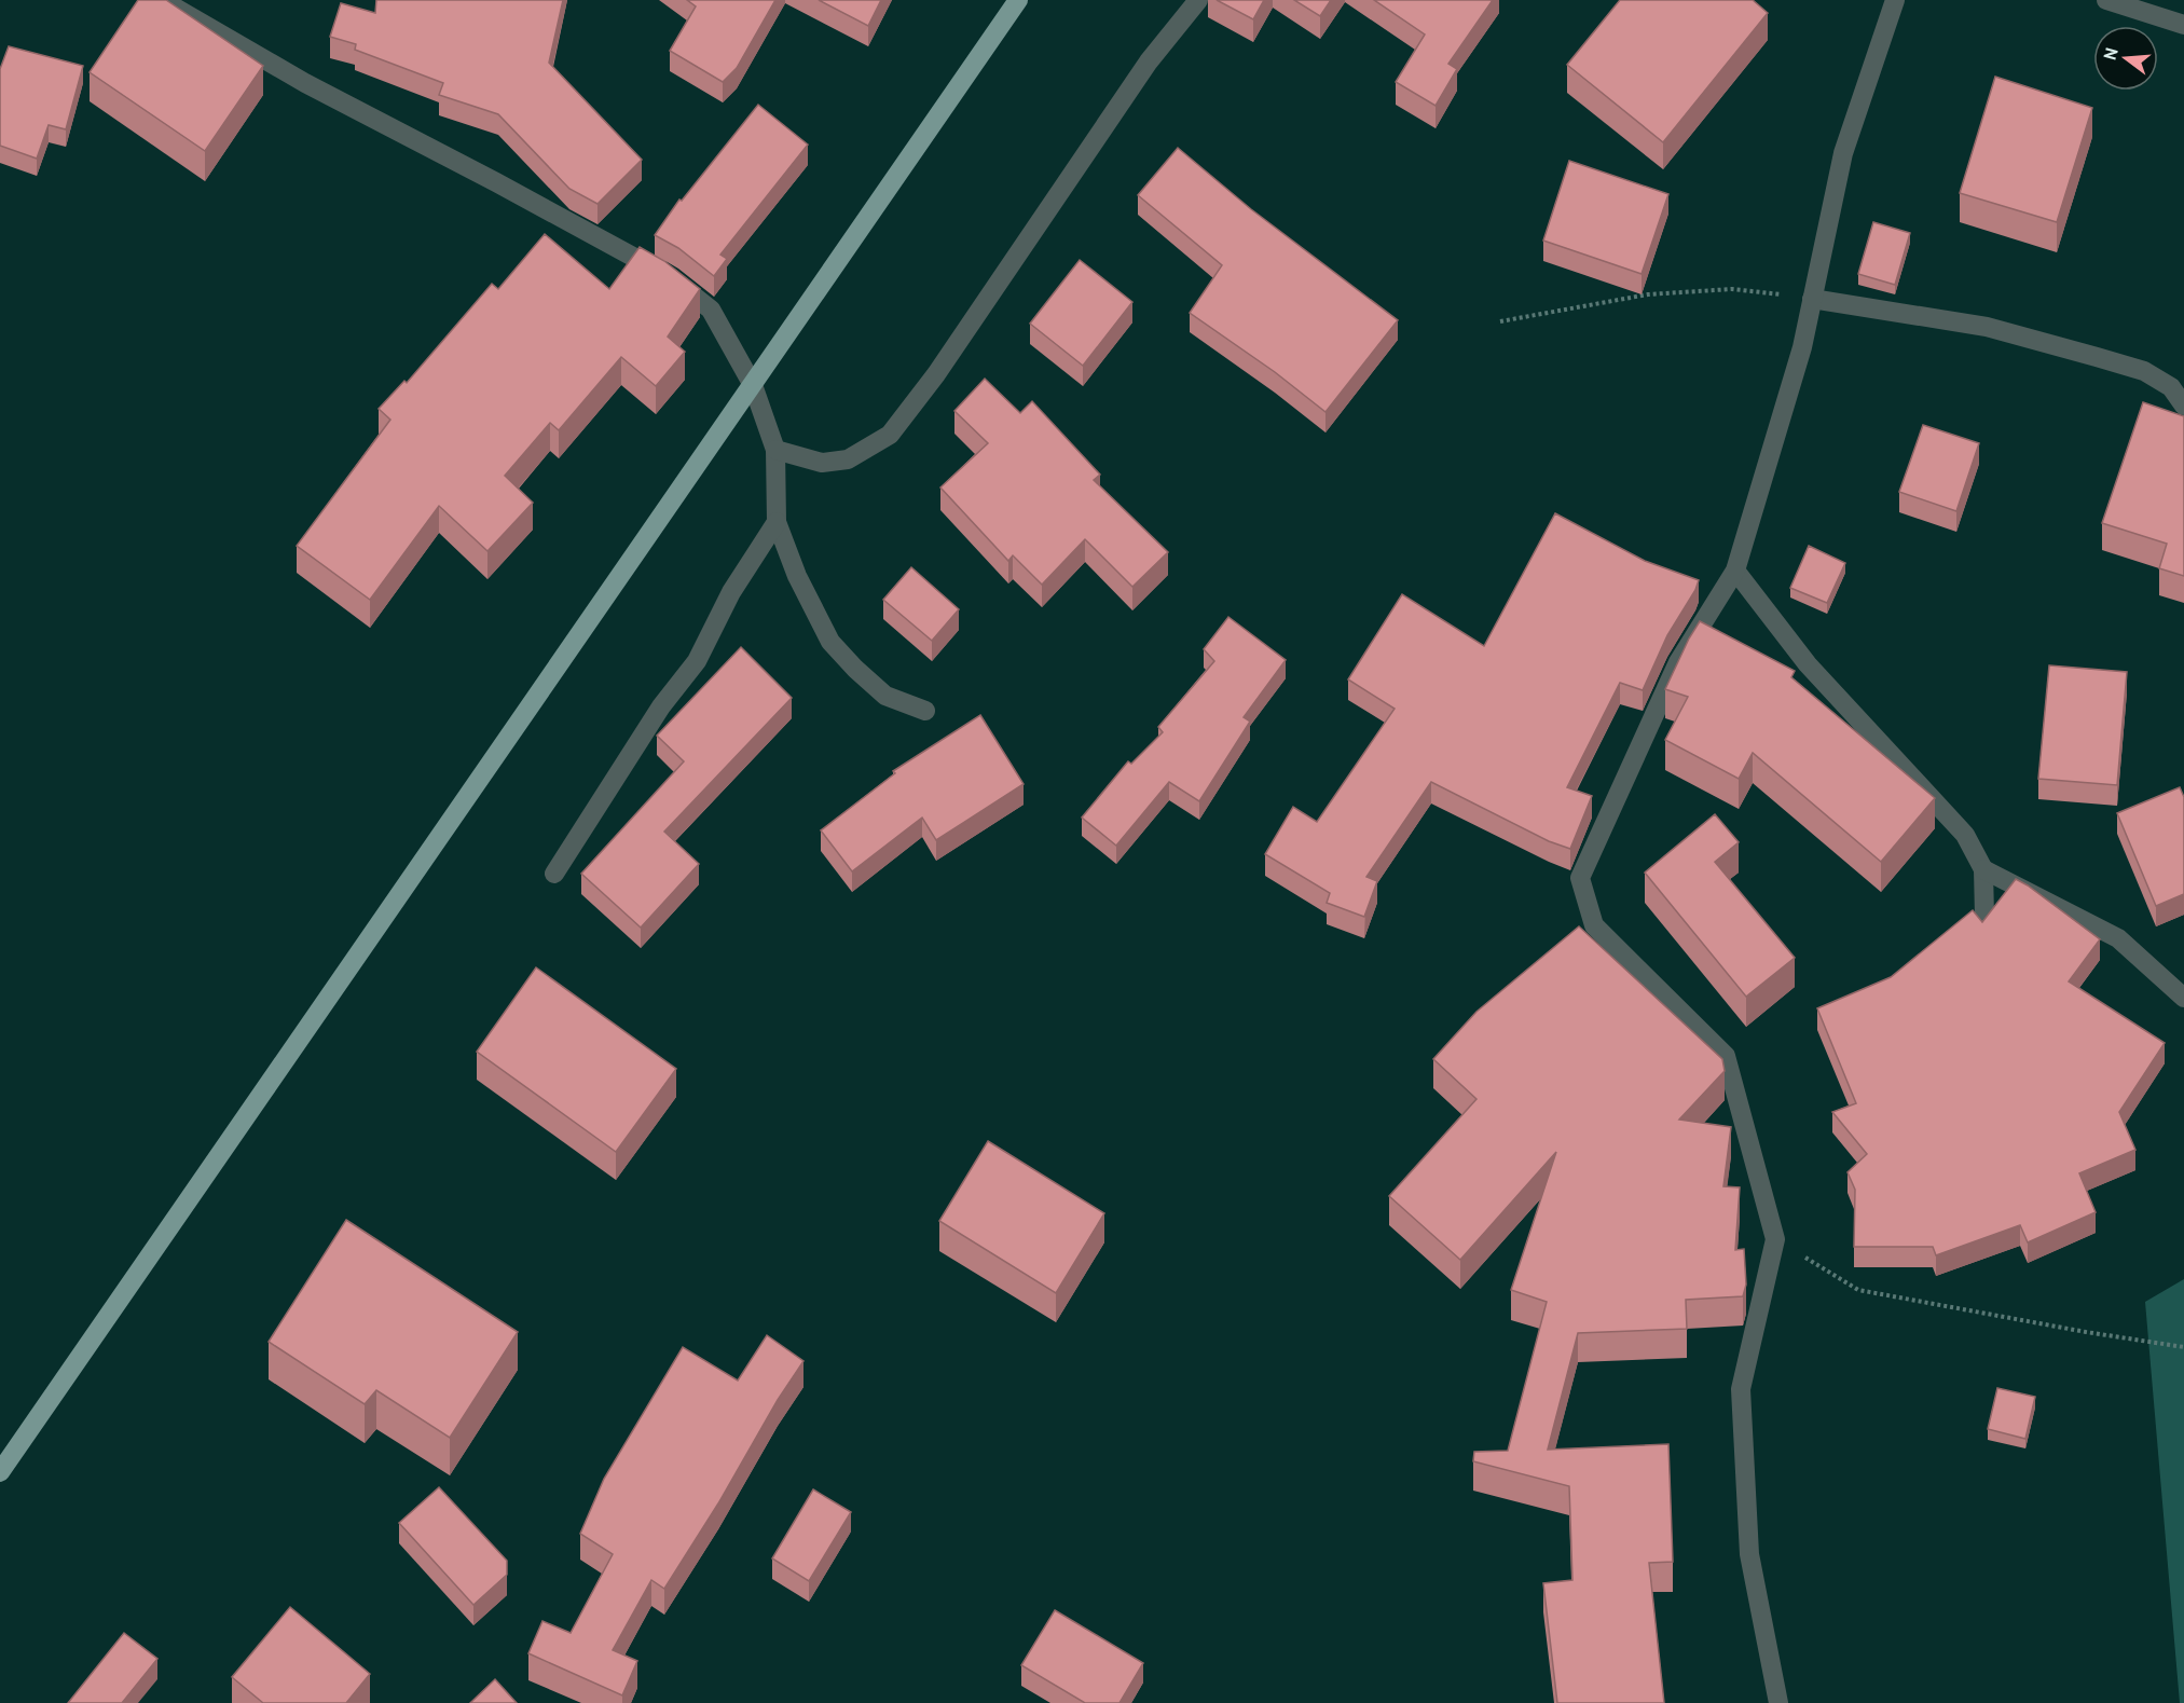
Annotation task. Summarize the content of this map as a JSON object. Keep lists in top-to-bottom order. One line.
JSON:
{"north":"left"}
